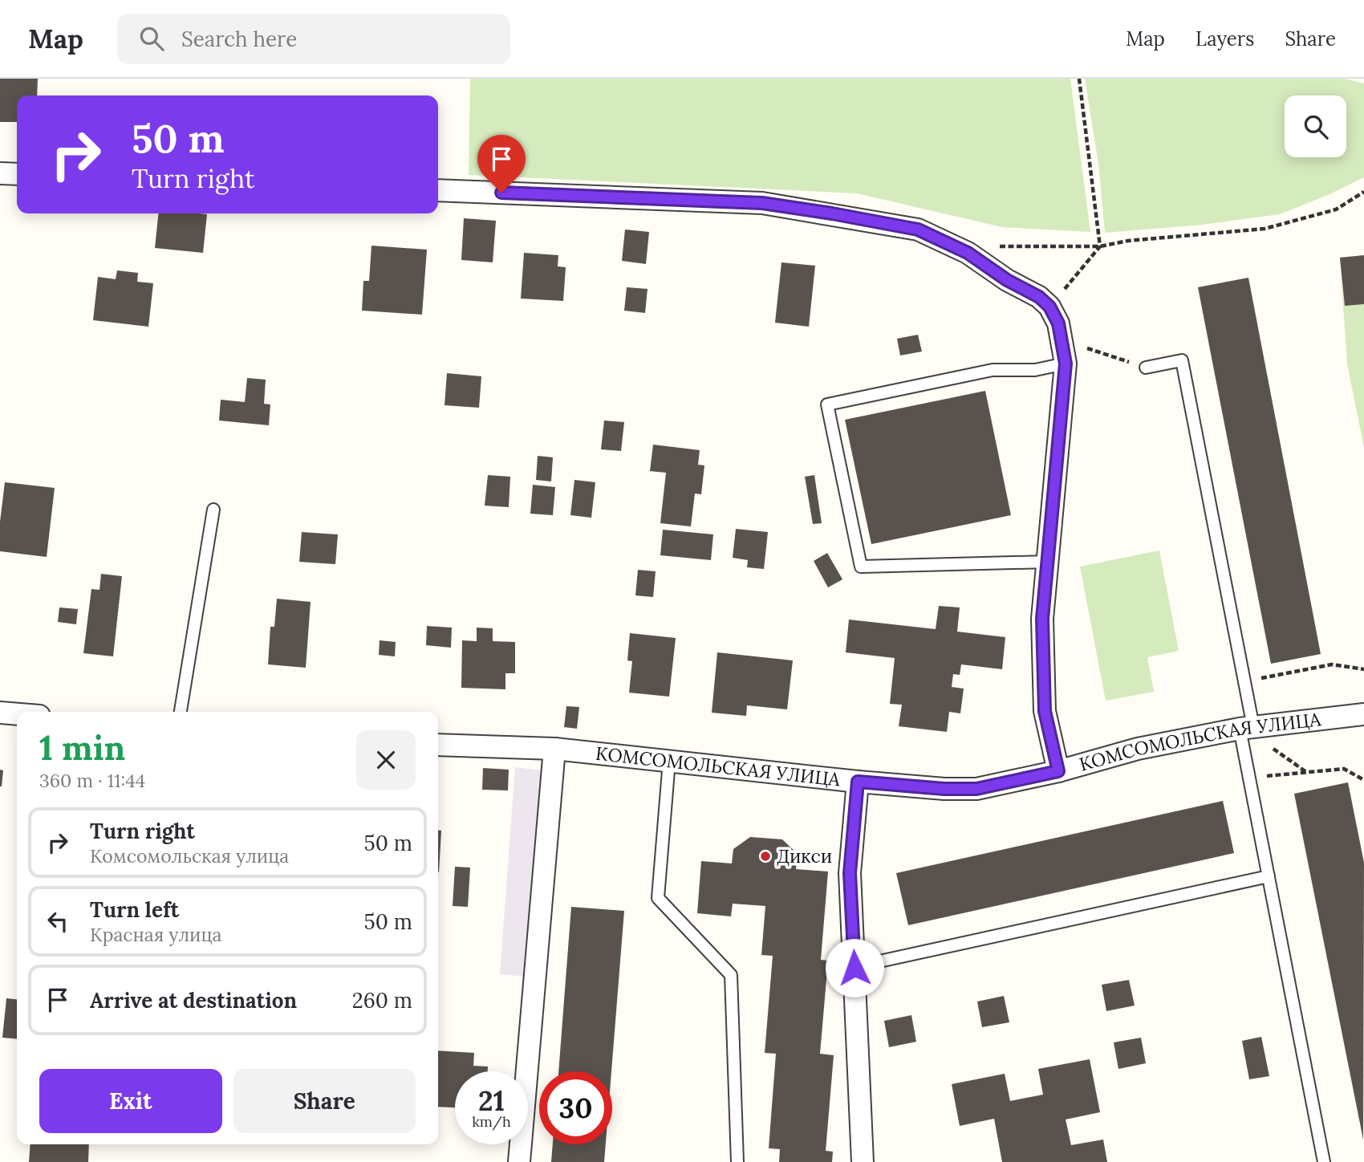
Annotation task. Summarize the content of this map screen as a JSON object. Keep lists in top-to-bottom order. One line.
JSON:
{"streets":{"street":["КОМСОМОЛЬСКАЯ УЛИЦА"]},"places":["Дикси"],"page":{"header":"Map","search":"Search here","nav":["Map","Layers","Share"],"turn":["50 m","Turn right"],"heading":["1 min","360 m · 11:44"],"list":[{"name":"Turn right","note":"Комсомольская улица","value":"50 m"},{"name":"Turn left","note":"Красная улица","value":"50 m"},{"name":"Arrive at destination","value":"260 m"}],"buttons":["Exit","Share"],"speed":"21 km/h","limit":"30"}}
